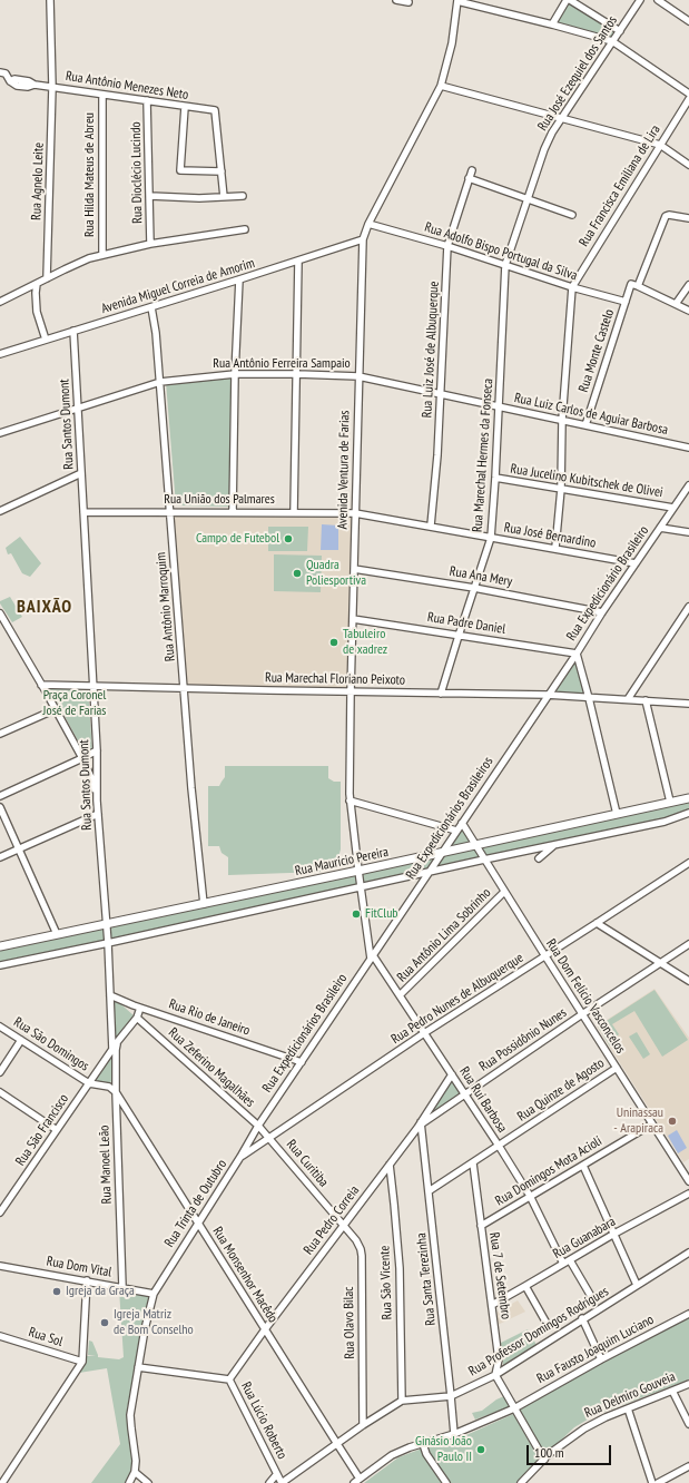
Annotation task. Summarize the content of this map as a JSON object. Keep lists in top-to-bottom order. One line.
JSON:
{"streets":{"main road":["Rua Maurício Pereira"],"street":["Rua José Ezequiel dos Santos","Rua Antônio Menezes Neto","Rua Dioclécio Lucindo","Rua Hilda Mateus de Abreu","Rua Agnelo Leite","Rua Francisca Emiliana de Lira","Rua Adolfo Bispo Portugal da Silva","Avenida Miguel Correia de Amorim","Rua Luiz José de Albuquerque","Rua Monte Castelo","Rua Antônio Ferreira Sampaio","Rua Luiz Carlos de Aguiar Barbosa","Rua Santos Dumont","Rua Marechal Hermes da Fonseca","Avenida Ventura de Farias","Rua Jucelino Kubitschek de Olivei","Rua União dos Palmares","Rua José Bernardino","Rua Ana Mery","Rua Expedicionário Brasileiro","Rua Antônio Marroquim","Rua Padre Daniel","Rua Marechal Floriano Peixoto","Rua Expedicionários Brasileiros","Rua Antônio Lima Sobrinho","Rua Dom Felício Vasconcelos","Rua Pedro Nunes de Albuquerque","Rua Rio de Janeiro","Rua Expedicionários Brasileiro","Rua Possidônio Nunes","Rua São Domingos","Rua Zeferino Magalhães","Rua Quinze de Agosto","Rua Rui Barbosa","Rua São Francisco","Rua Curitiba","Rua Manoel Leão","Rua Domingos Mota Acioli","Rua Trinta de Outubro","Rua Pedro Correia","Rua Guanabara","Rua Dom Vital","Rua Monsenhor Macêdo","Rua 7 de Setembro","Rua Santa Terezinha","Rua São Vicente","Rua Olavo Bilac","Rua Professor Domingos Rodrigues","Rua Sol","Rua Fausto Joaquim Luciano","Rua Delmiro Gouveia","Rua Lúcio Roberto"]},"crossings":[["Rua José Ezequiel dos Santos","Rua Adolfo Bispo Portugal da Silva"],["Rua José Ezequiel dos Santos","Rua Marechal Hermes da Fonseca"],["Rua Antônio Menezes Neto","Rua Dioclécio Lucindo"],["Rua Antônio Menezes Neto","Rua Hilda Mateus de Abreu"],["Rua Antônio Menezes Neto","Rua Agnelo Leite"],["Rua Francisca Emiliana de Lira","Rua Adolfo Bispo Portugal da Silva"],["Rua Adolfo Bispo Portugal da Silva","Rua Luiz José de Albuquerque"],["Rua Adolfo Bispo Portugal da Silva","Rua Monte Castelo"],["Rua Adolfo Bispo Portugal da Silva","Rua Marechal Hermes da Fonseca"],["Rua Adolfo Bispo Portugal da Silva","Avenida Ventura de Farias"],["Avenida Miguel Correia de Amorim","Rua Santos Dumont"],["Avenida Miguel Correia de Amorim","Avenida Ventura de Farias"],["Avenida Miguel Correia de Amorim","Rua Antônio Marroquim"],["Rua Luiz José de Albuquerque","Rua Luiz Carlos de Aguiar Barbosa"],["Rua Luiz José de Albuquerque","Rua José Bernardino"],["Rua Monte Castelo","Rua Luiz Carlos de Aguiar Barbosa"],["Rua Antônio Ferreira Sampaio","Rua Luiz Carlos de Aguiar Barbosa"],["Rua Antônio Ferreira Sampaio","Rua Santos Dumont"],["Rua Antônio Ferreira Sampaio","Avenida Ventura de Farias"],["Rua Antônio Ferreira Sampaio","Rua Antônio Marroquim"],["Rua Luiz Carlos de Aguiar Barbosa","Rua Marechal Hermes da Fonseca"],["Rua Luiz Carlos de Aguiar Barbosa","Avenida Ventura de Farias"],["Rua Santos Dumont","Rua União dos Palmares"],["Rua Santos Dumont","Rua Marechal Floriano Peixoto"],["Rua Santos Dumont","Rua Maurício Pereira"],["Rua Santos Dumont","Rua Rio de Janeiro"],["Rua Santos Dumont","Rua São Francisco"],["Rua Marechal Hermes da Fonseca","Rua Jucelino Kubitschek de Olivei"],["Rua Marechal Hermes da Fonseca","Rua José Bernardino"],["Rua Marechal Hermes da Fonseca","Rua Ana Mery"],["Rua Marechal Hermes da Fonseca","Rua Padre Daniel"],["Rua Marechal Hermes da Fonseca","Rua Marechal Floriano Peixoto"],["Avenida Ventura de Farias","Rua União dos Palmares"],["Avenida Ventura de Farias","Rua José Bernardino"],["Avenida Ventura de Farias","Rua Ana Mery"],["Avenida Ventura de Farias","Rua Padre Daniel"],["Avenida Ventura de Farias","Rua Marechal Floriano Peixoto"],["Avenida Ventura de Farias","Rua Expedicionários Brasileiros"],["Avenida Ventura de Farias","Rua Maurício Pereira"],["Avenida Ventura de Farias","Rua Expedicionários Brasileiro"],["Avenida Ventura de Farias","Rua Rui Barbosa"],["Rua Jucelino Kubitschek de Olivei","Rua Expedicionário Brasileiro"],["Rua União dos Palmares","Rua José Bernardino"],["Rua União dos Palmares","Rua Antônio Marroquim"],["Rua José Bernardino","Rua Expedicionário Brasileiro"],["Rua Ana Mery","Rua Expedicionário Brasileiro"],["Rua Expedicionário Brasileiro","Rua Padre Daniel"],["Rua Expedicionário Brasileiro","Rua Marechal Floriano Peixoto"],["Rua Expedicionário Brasileiro","Rua Expedicionários Brasileiros"],["Rua Antônio Marroquim","Rua Marechal Floriano Peixoto"],["Rua Antônio Marroquim","Rua Maurício Pereira"],["Rua Marechal Floriano Peixoto","Rua Expedicionários Brasileiros"],["Rua Expedicionários Brasileiros","Rua Maurício Pereira"],["Rua Expedicionários Brasileiros","Rua Dom Felício Vasconcelos"],["Rua Expedicionários Brasileiros","Rua Expedicionários Brasileiro"],["Rua Expedicionários Brasileiros","Rua Rui Barbosa"],["Rua Maurício Pereira","Rua Dom Felício Vasconcelos"],["Rua Antônio Lima Sobrinho","Rua Dom Felício Vasconcelos"],["Rua Antônio Lima Sobrinho","Rua Rui Barbosa"],["Rua Dom Felício Vasconcelos","Rua Pedro Nunes de Albuquerque"],["Rua Dom Felício Vasconcelos","Rua Possidônio Nunes"],["Rua Dom Felício Vasconcelos","Rua Quinze de Agosto"],["Rua Dom Felício Vasconcelos","Rua Domingos Mota Acioli"],["Rua Pedro Nunes de Albuquerque","Rua Zeferino Magalhães"],["Rua Pedro Nunes de Albuquerque","Rua Rui Barbosa"],["Rua Pedro Nunes de Albuquerque","Rua Curitiba"],["Rua Pedro Nunes de Albuquerque","Rua Trinta de Outubro"],["Rua Rio de Janeiro","Rua Expedicionários Brasileiro"],["Rua Rio de Janeiro","Rua São Francisco"],["Rua Expedicionários Brasileiro","Rua Zeferino Magalhães"],["Rua Expedicionários Brasileiro","Rua Rui Barbosa"],["Rua Expedicionários Brasileiro","Rua Trinta de Outubro"],["Rua Possidônio Nunes","Rua Rui Barbosa"],["Rua Possidônio Nunes","Rua Pedro Correia"],["Rua Possidônio Nunes","Rua Santa Terezinha"],["Rua São Domingos","Rua São Francisco"],["Rua São Domingos","Rua Monsenhor Macêdo"],["Rua Zeferino Magalhães","Rua São Francisco"],["Rua Zeferino Magalhães","Rua Curitiba"],["Rua Zeferino Magalhães","Rua Trinta de Outubro"],["Rua Quinze de Agosto","Rua Rui Barbosa"],["Rua Quinze de Agosto","Rua 7 de Setembro"],["Rua Quinze de Agosto","Rua Santa Terezinha"],["Rua Rui Barbosa","Rua Domingos Mota Acioli"],["Rua Rui Barbosa","Rua Pedro Correia"],["Rua Rui Barbosa","Rua Guanabara"],["Rua São Francisco","Rua Manoel Leão"],["Rua São Francisco","Rua Monsenhor Macêdo"],["Rua Curitiba","Rua Pedro Correia"],["Rua Curitiba","Rua Olavo Bilac"],["Rua Manoel Leão","Rua Dom Vital"],["Rua Manoel Leão","Rua Monsenhor Macêdo"],["Rua Domingos Mota Acioli","Rua 7 de Setembro"],["Rua Trinta de Outubro","Rua Dom Vital"],["Rua Trinta de Outubro","Rua Monsenhor Macêdo"],["Rua Trinta de Outubro","Rua Lúcio Roberto"],["Rua Pedro Correia","Rua Monsenhor Macêdo"],["Rua Pedro Correia","Rua Santa Terezinha"],["Rua Pedro Correia","Rua São Vicente"],["Rua Pedro Correia","Rua Olavo Bilac"],["Rua Pedro Correia","Rua Lúcio Roberto"],["Rua Guanabara","Rua 7 de Setembro"],["Rua Monsenhor Macêdo","Rua Professor Domingos Rodrigues"],["Rua Monsenhor Macêdo","Rua Fausto Joaquim Luciano"],["Rua 7 de Setembro","Rua Professor Domingos Rodrigues"],["Rua Santa Terezinha","Rua Professor Domingos Rodrigues"],["Rua Santa Terezinha","Rua Fausto Joaquim Luciano"],["Rua São Vicente","Rua Professor Domingos Rodrigues"],["Rua Olavo Bilac","Rua Professor Domingos Rodrigues"],["Rua Professor Domingos Rodrigues","Rua Lúcio Roberto"]],"districts":["BAIXÃO"],"parks":["Praça Coronel José de Farias"],"places":["Campo de Futebol","Quadra Poliesportiva","Tabuleiro de xadrez","FitClub","Uninassau - Arapiraca","Igreja da Graça","Igreja Matriz de Bom Conselho","Ginásio João Paulo II"],"scale_bar":"100 m"}
